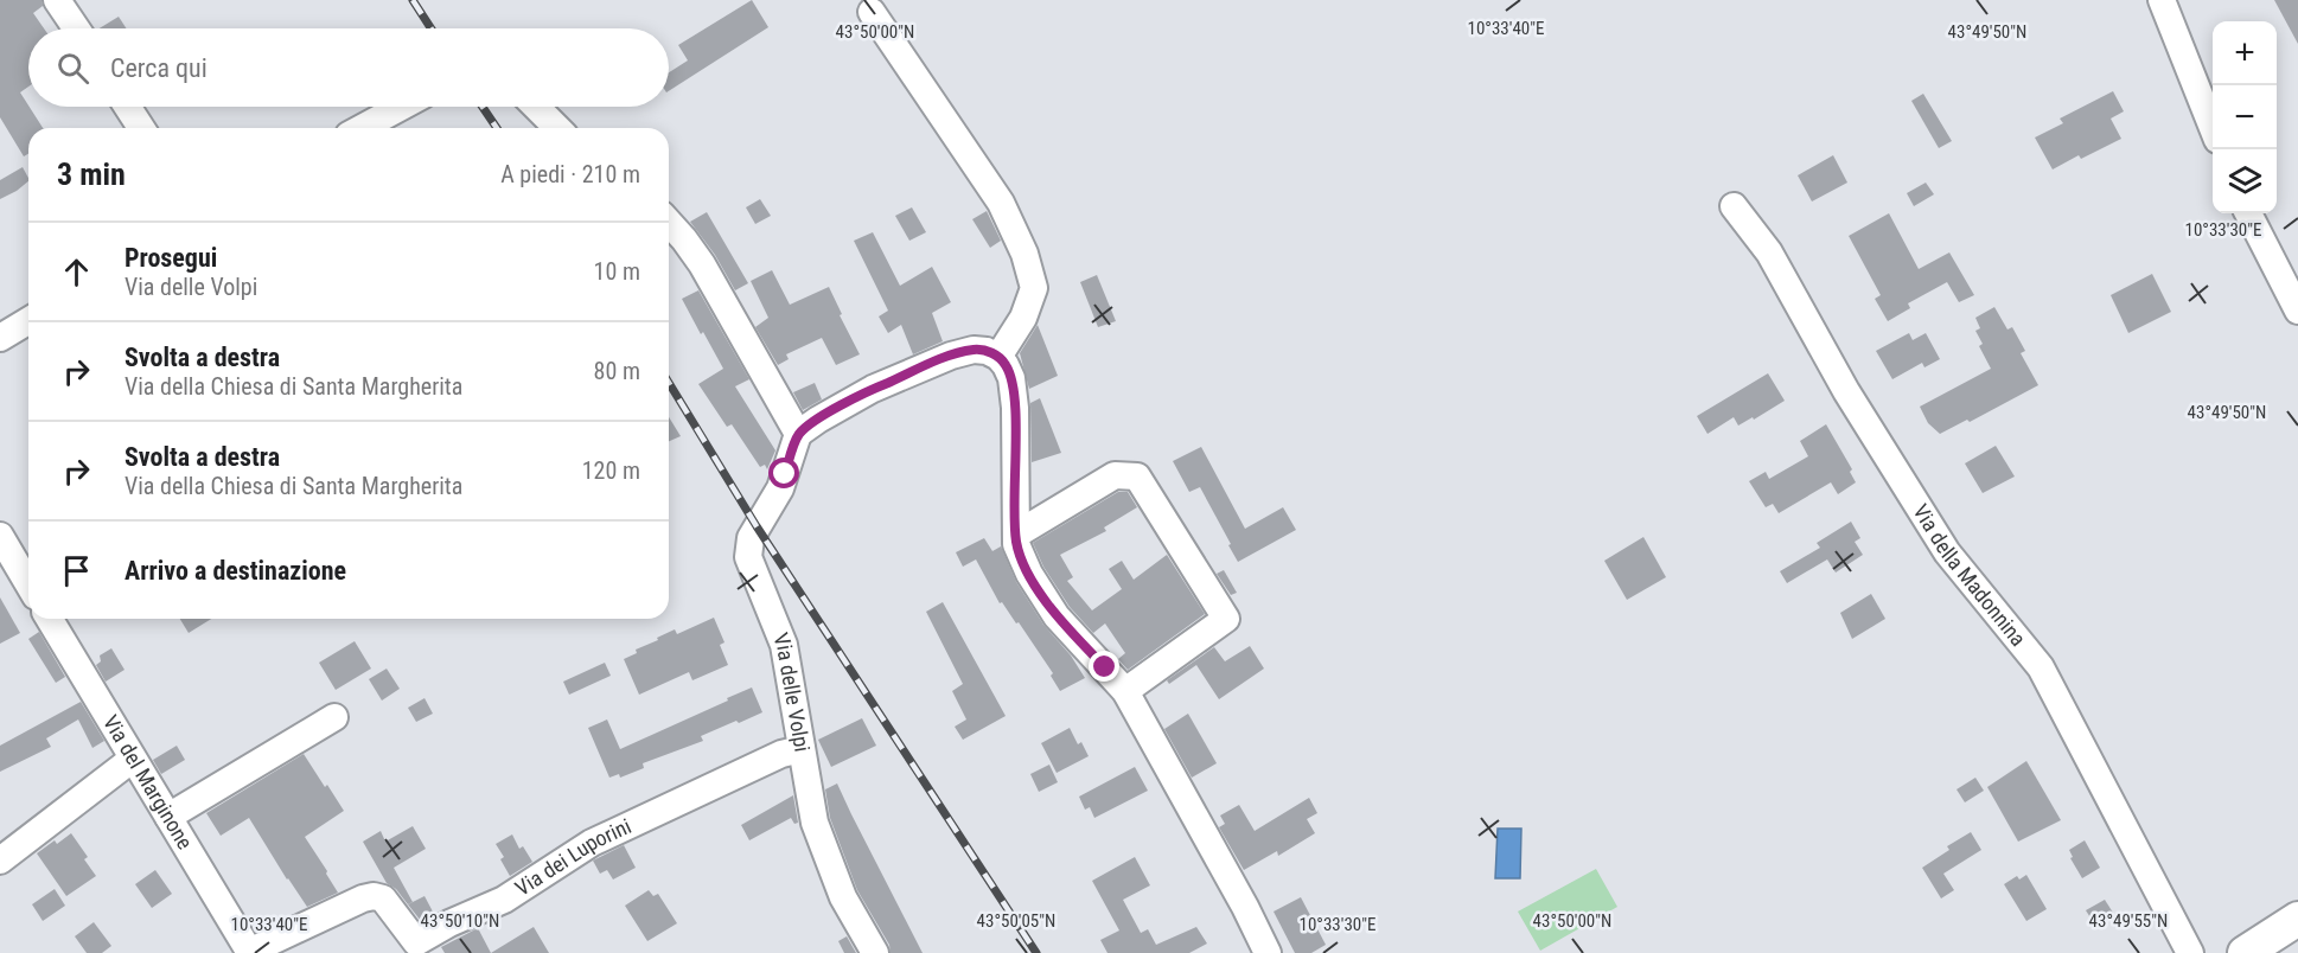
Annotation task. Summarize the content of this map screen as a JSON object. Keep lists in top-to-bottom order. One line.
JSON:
{"streets":{"street":["Via della Madonnina","Via delle Volpi","Via del Marginone","Via dei Luporini"]},"crossings":[["Via delle Volpi","Via dei Luporini"],["Via del Marginone","Via dei Luporini"]],"page":{"map_buttons":["+","−"],"search":"Cerca qui","heading":["3 min","A piedi · 210 m"],"list":[["Prosegui","Via delle Volpi","10 m"],["Svolta a destra","Via della Chiesa di Santa Margherita","80 m"],["Svolta a destra","Via della Chiesa di Santa Margherita","120 m"],"Arrivo a destinazione"]},"coordinates":["10°33'40\"E","43°50'00\"N","43°49'50\"N","10°33'30\"E","43°50'10\"N","43°50'05\"N","43°49'55\"N"]}
